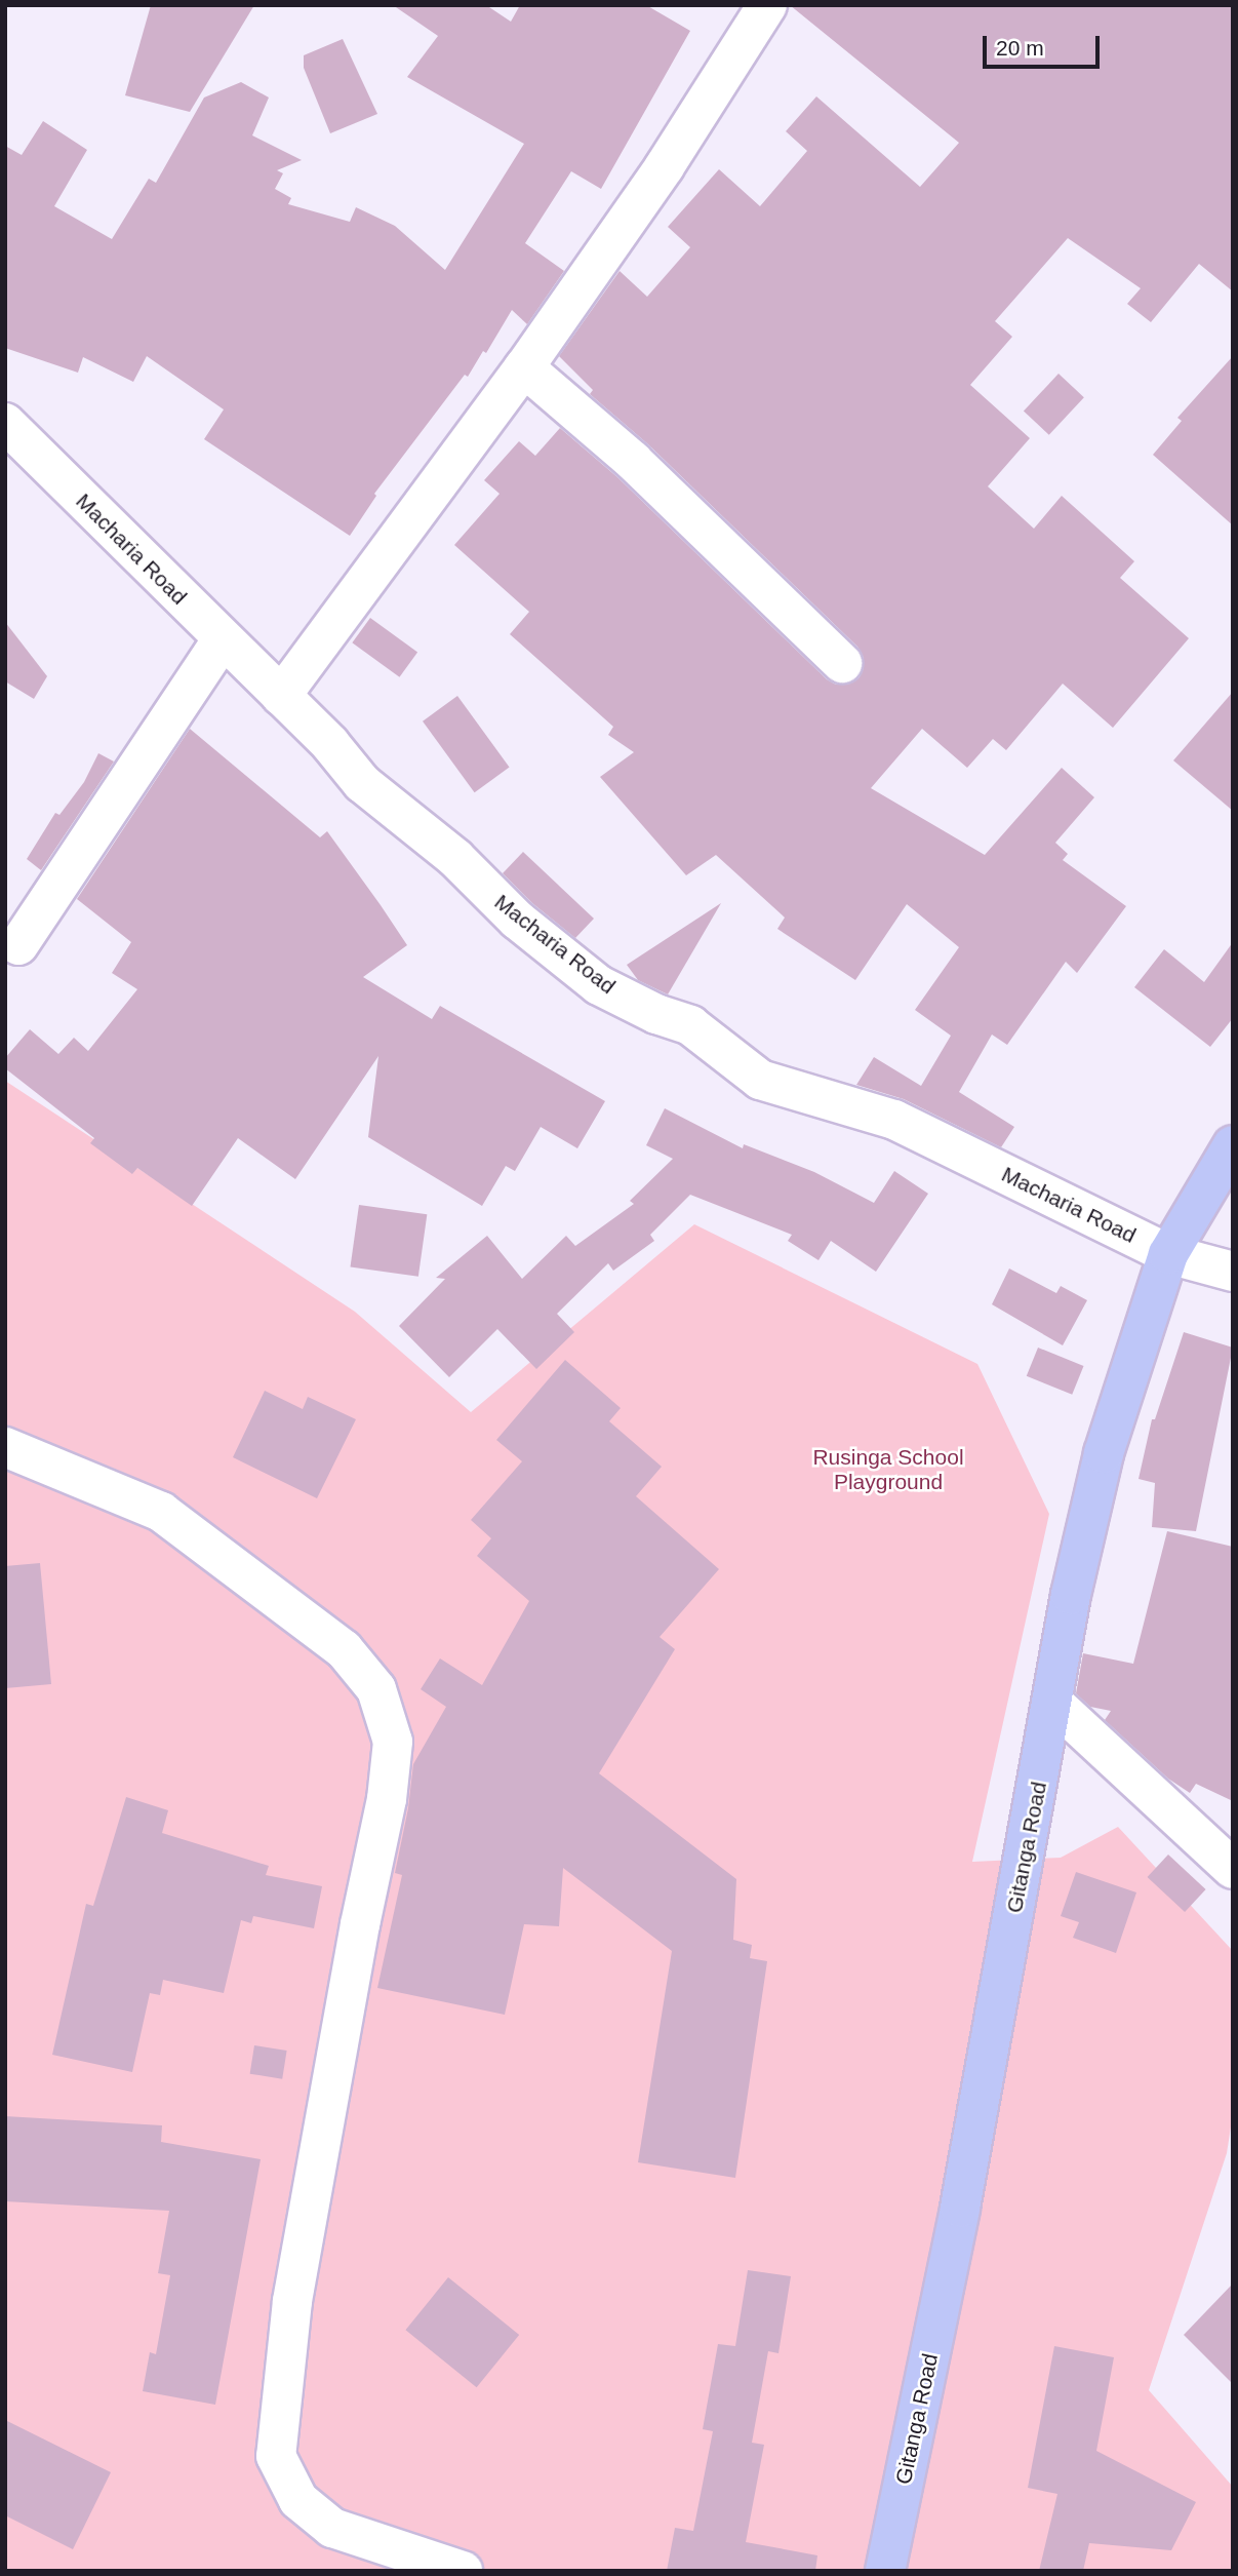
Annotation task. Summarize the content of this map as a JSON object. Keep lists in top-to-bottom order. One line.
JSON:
{"streets":{"main road":["Gitanga Road"],"street":["Macharia Road"]},"crossings":[["Macharia Road","Gitanga Road"]],"parks":["Rusinga School Playground"],"scale_bar":"20 m"}
